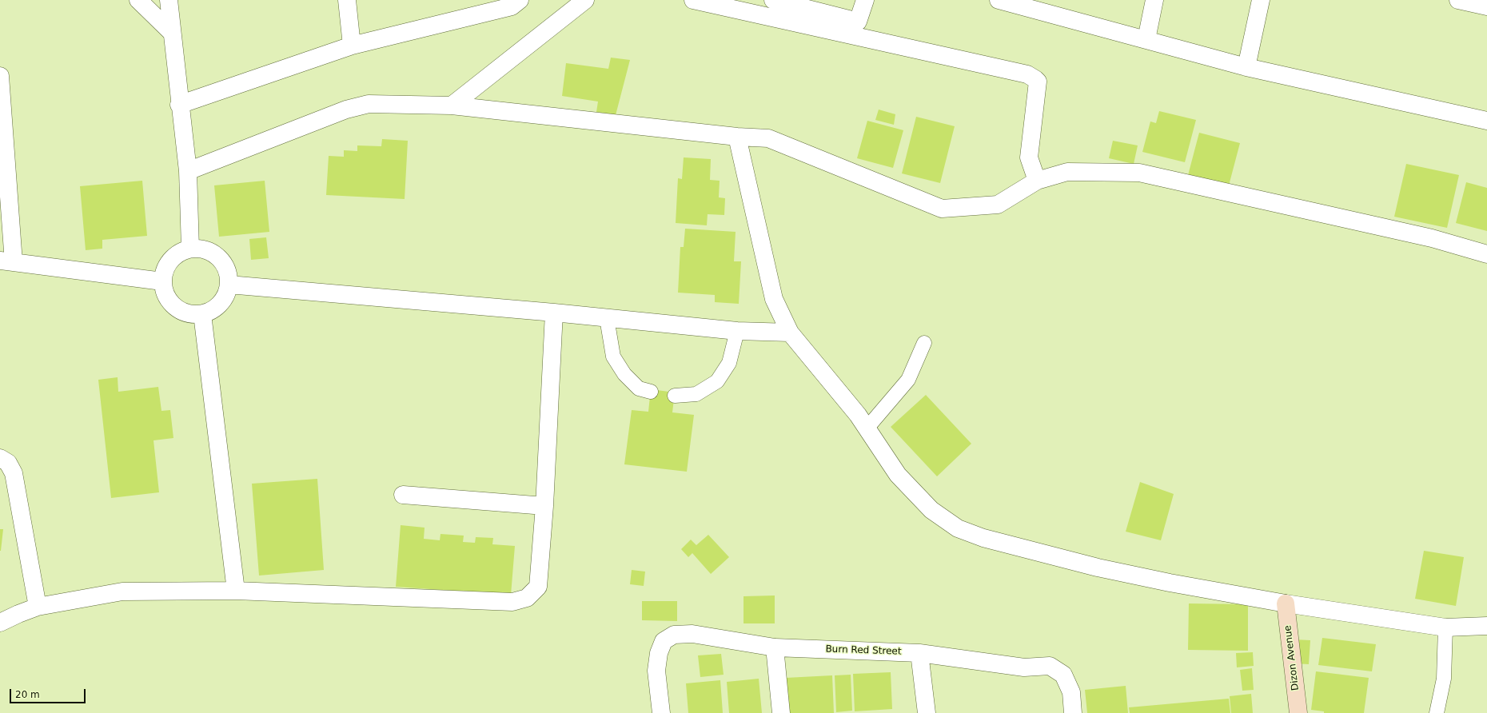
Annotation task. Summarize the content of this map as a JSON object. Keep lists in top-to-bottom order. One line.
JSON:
{"streets":{"street":["Burn Red Street","Dizon Avenue"]},"scale_bar":"20 m"}
